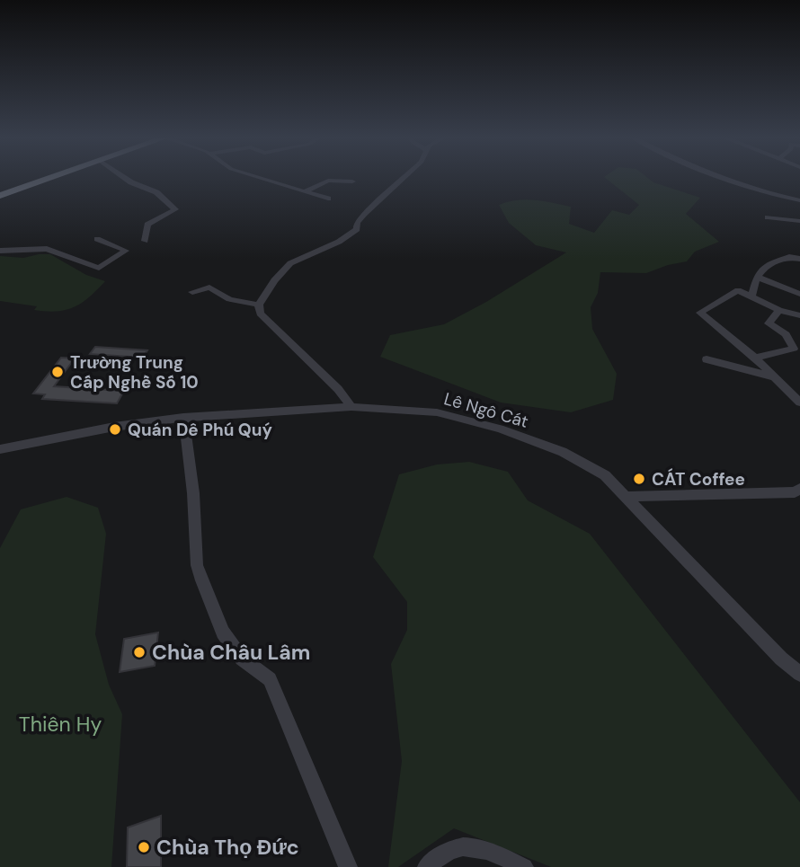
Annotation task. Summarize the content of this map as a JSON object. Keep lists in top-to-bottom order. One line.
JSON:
{"streets":{"street":["Lê Ngô Cát"]},"parks":["Thiên Hy"],"places":["Trường Trung Cấp Nghề Số 10","Quán Dê Phú Quý","CÁT Coffee","Chùa Châu Lâm","Chùa Thọ Đức"]}
